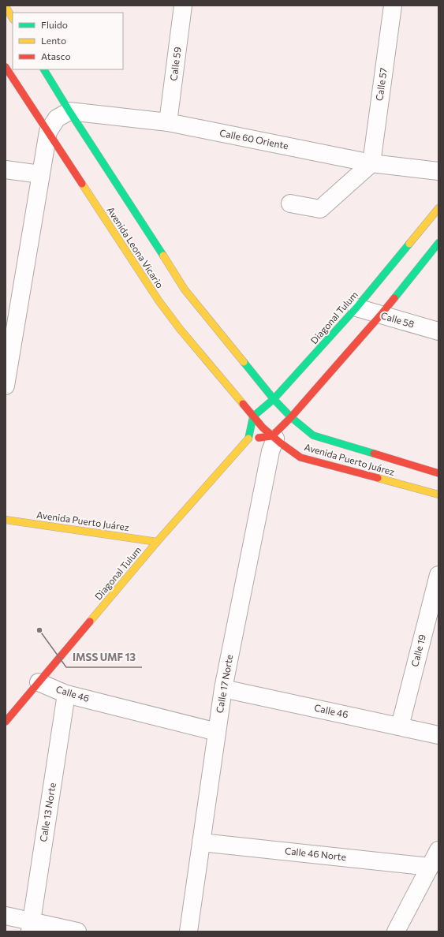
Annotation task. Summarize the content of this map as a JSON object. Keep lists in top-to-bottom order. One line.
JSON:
{"streets":{"main road":["Avenida Leona Vicario","Diagonal Tulum","Avenida Puerto Juárez"],"street":["Calle 59","Calle 57","Calle 60 Oriente","Calle 58","Calle 19","Calle 17 Norte","Calle 46","Calle 13 Norte","Calle 46 Norte"]},"crossings":[["Calle 59","Calle 60 Oriente"],["Calle 57","Calle 60 Oriente"],["Calle 60 Oriente","Avenida Leona Vicario"],["Avenida Leona Vicario","Diagonal Tulum"],["Avenida Leona Vicario","Avenida Puerto Juárez"],["Avenida Leona Vicario","Calle 17 Norte"],["Diagonal Tulum","Calle 58"],["Diagonal Tulum","Avenida Puerto Juárez"],["Diagonal Tulum","Calle 46"],["Avenida Puerto Juárez","Calle 17 Norte"],["Calle 19","Calle 46"],["Calle 17 Norte","Calle 46"],["Calle 17 Norte","Calle 46 Norte"],["Calle 46","Calle 13 Norte"]],"places":["IMSS UMF 13"],"legend":["Fluido","Lento","Atasco"]}
